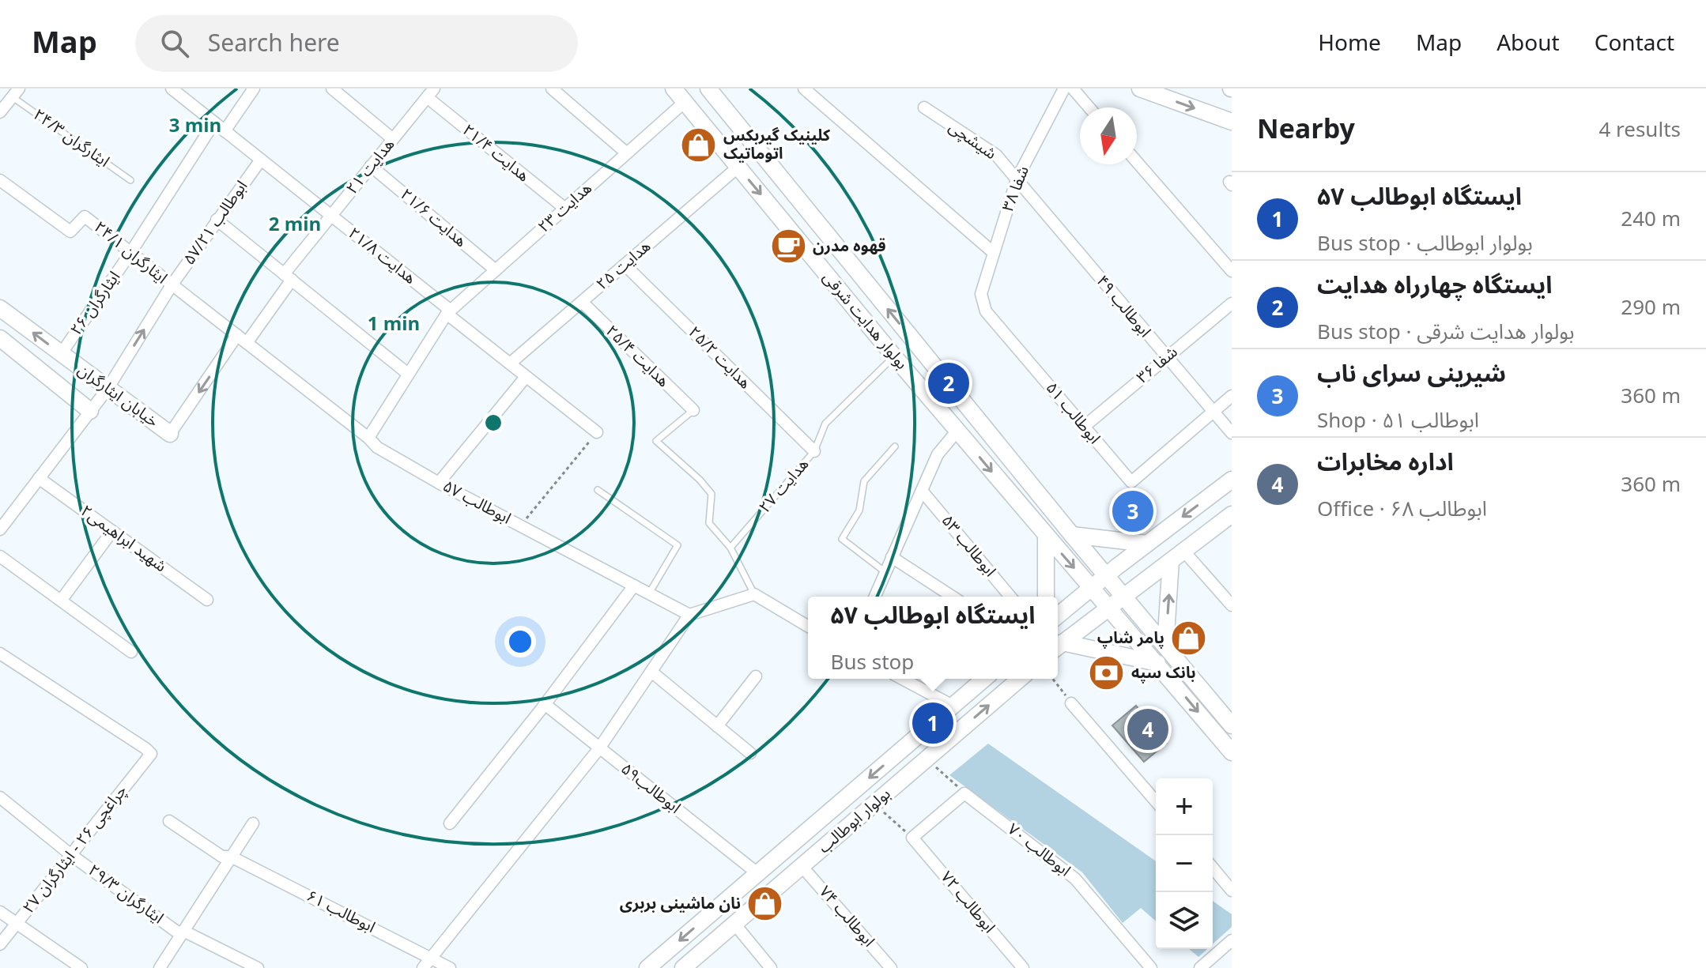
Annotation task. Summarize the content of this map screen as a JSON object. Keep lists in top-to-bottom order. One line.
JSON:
{"streets":{"main road":["بولوار هدایت شرقی","خیابان ایثارگران","بولوار ابوطالب"],"street":["شیشچی","هدایت ۲۱/۴","هدایت ۲۱","شفا ۳۸","هدایت ۲۳","هدایت ۲۱/۶","ابوطالب ۵۷/۲۱","ایثارگران ۲۴/۱","هدایت ۲۱/۸","هدایت ۲۵","ایثارگران ۲۶","ابوطالب ۴۹","هدایت ۲۵/۴","هدایت ۲۵/۲","شفا ۳۶","ابوطالب ۵۱","ابوطالب ۵۷","شهید ابراهیمی۲","ابوطالب ۵۳","ابوطالب۵۹","چراغچی ۲۶ - ایثارگران ۲۷","ابوطالب ۷۰","ایثارگران ۲۹/۳","ابوطالب ۷۲","ابوطالب ۶۱","ابوطالب ۷۴"],"lane":["ایثارگران ۲۴/۳","هدایت ۲۷"]},"crossings":[["شیشچی","شفا ۳۸"],["شیشچی","ابوطالب ۴۹"],["هدایت ۲۱/۴","هدایت ۲۱"],["هدایت ۲۱/۴","هدایت ۲۳"],["هدایت ۲۱","هدایت ۲۱/۶"],["هدایت ۲۱","هدایت ۲۱/۸"],["هدایت ۲۱","خیابان ایثارگران"],["شفا ۳۸","ابوطالب ۴۹"],["شفا ۳۸","ابوطالب ۵۱"],["هدایت ۲۳","هدایت ۲۱/۶"],["هدایت ۲۳","هدایت ۲۱/۸"],["هدایت ۲۳","بولوار هدایت شرقی"],["هدایت ۲۳","ابوطالب ۵۷"],["ابوطالب ۵۷/۲۱","ایثارگران ۲۴/۱"],["ابوطالب ۵۷/۲۱","هدایت ۲۱/۸"],["ابوطالب ۵۷/۲۱","خیابان ایثارگران"],["ابوطالب ۵۷/۲۱","ابوطالب ۵۷"],["ابوطالب ۵۷/۲۱","شهید ابراهیمی۲"],["ایثارگران ۲۴/۱","ایثارگران ۲۶"],["ایثارگران ۲۴/۱","ابوطالب ۵۷"],["هدایت ۲۱/۸","هدایت ۲۵"],["هدایت ۲۱/۸","ایثارگران ۲۶"],["هدایت ۲۵","بولوار هدایت شرقی"],["هدایت ۲۵","هدایت ۲۵/۴"],["هدایت ۲۵","هدایت ۲۵/۲"],["ایثارگران ۲۶","خیابان ایثارگران"],["ابوطالب ۴۹","شفا ۳۶"],["بولوار هدایت شرقی","هدایت ۲۷"],["هدایت ۲۵/۲","هدایت ۲۷"],["شفا ۳۶","ابوطالب ۵۱"],["خیابان ایثارگران","ابوطالب ۵۷"],["ابوطالب۵۹","بولوار ابوطالب"],["بولوار ابوطالب","ابوطالب ۷۴"],["چراغچی ۲۶ - ایثارگران ۲۷","ایثارگران ۲۹/۳"]],"places":{"shop":["کلینیک گیربکس اتوماتیک","پامر شاپ","نان ماشینی بربری"],"cafe":["قهوه مدرن"],"bank":["بانک سپه"]},"north":"bottom","page":{"header":"Map","search":"Search here","nav":["Home","Map","About","Contact"],"heading":["Nearby","4 results"],"list":[{"mark":"1","name":"ایستگاه ابوطالب ۵۷","note":"Bus stop · بولوار ابوطالب","value":"240 m"},{"mark":"2","name":"ایستگاه چهارراه هدایت","note":"Bus stop · بولوار هدایت شرقی","value":"290 m"},{"mark":"3","name":"شیرینی سرای ناب","note":"Shop · ابوطالب ۵۱","value":"360 m"},{"mark":"4","name":"اداره مخابرات","note":"Office · ابوطالب ۶۸","value":"360 m"}],"pins":["2","3","1","4"],"popup":["ایستگاه ابوطالب ۵۷","Bus stop"],"map_buttons":["+","−"]},"rings":["3 min","2 min","1 min"]}
